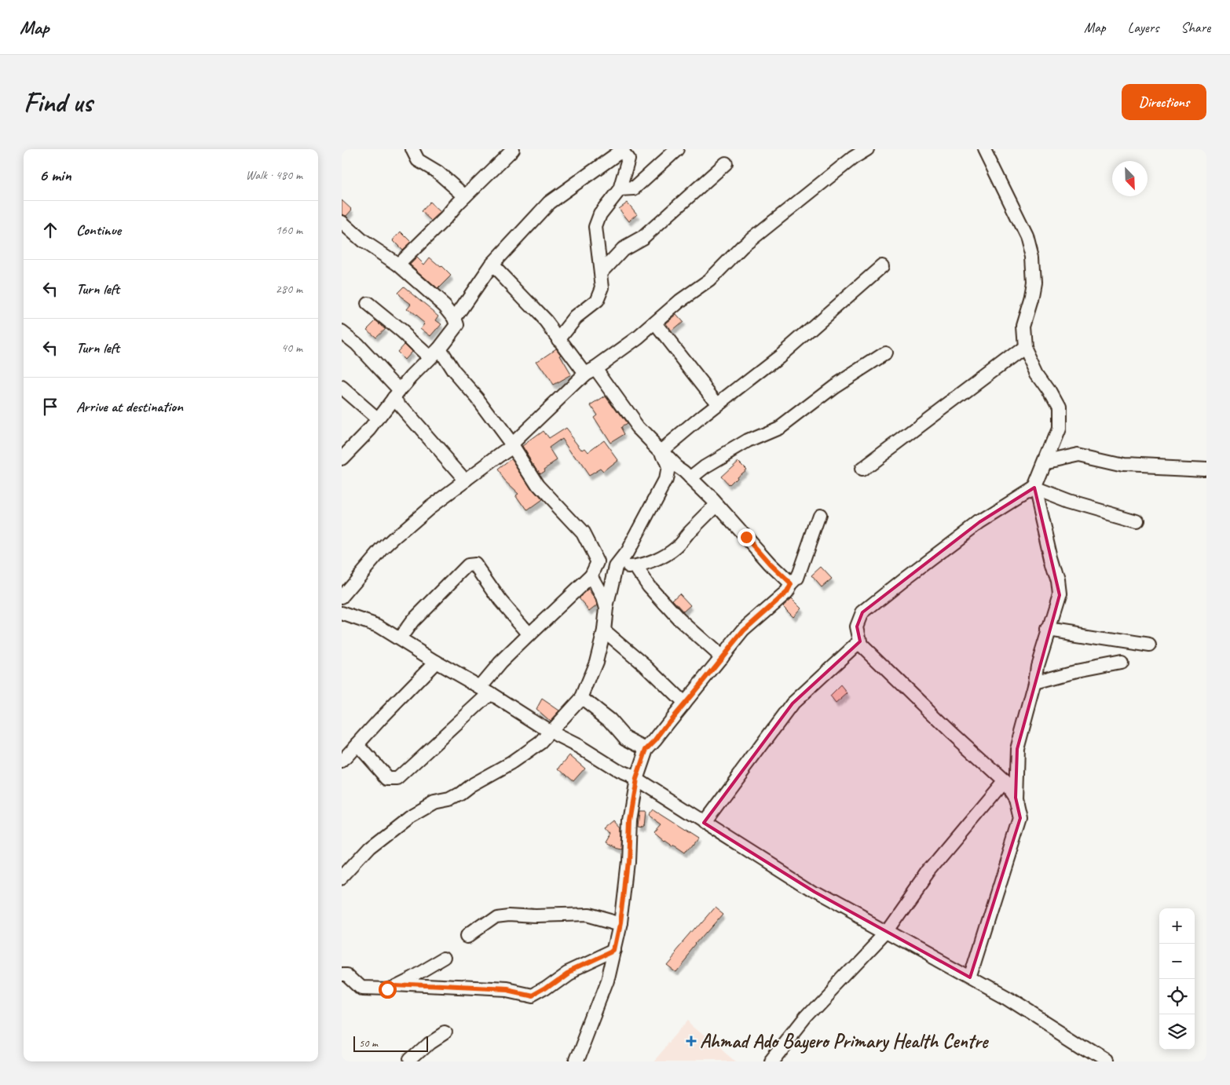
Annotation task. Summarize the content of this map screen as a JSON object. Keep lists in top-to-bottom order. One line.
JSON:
{"places":{"health":["Ahmad Ado Bayero Primary Health Centre"]},"scale_bar":"50 m","north":"bottom right","page":{"header":"Map","nav":["Map","Layers","Share"],"buttons":"Directions","title":"Find us","heading":["6 min","Walk · 480 m"],"list":[["Continue","160 m"],["Turn left","280 m"],["Turn left","40 m"],"Arrive at destination"],"map_buttons":["+","−"],"scale":"50 m"}}
